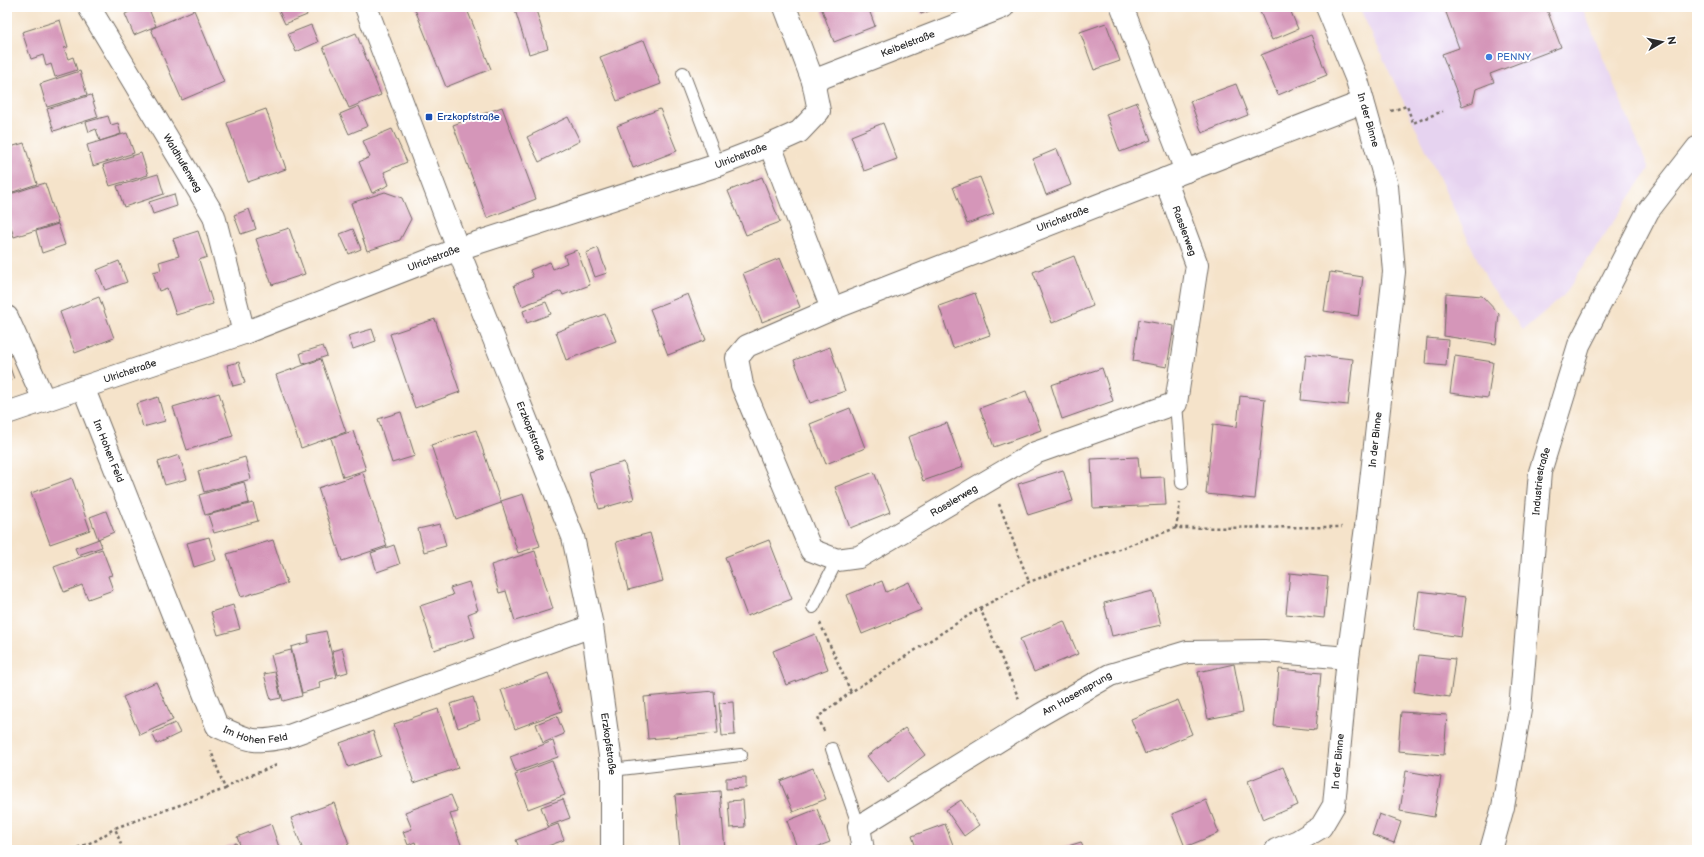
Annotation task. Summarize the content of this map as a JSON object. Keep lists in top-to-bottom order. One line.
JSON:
{"streets":{"street":["Keibelstraße","In der Binne","Ulrichstraße","Waldhufenweg","Rasslerweg","Erzkopfstraße","Im Hohen Feld","Industriestraße","Am Hasensprung"]},"crossings":[["In der Binne","Ulrichstraße"],["In der Binne","Am Hasensprung"],["Ulrichstraße","Waldhufenweg"],["Ulrichstraße","Rasslerweg"],["Ulrichstraße","Erzkopfstraße"],["Ulrichstraße","Im Hohen Feld"],["Erzkopfstraße","Im Hohen Feld"]],"places":{"other":["PENNY"],"transit":["Erzkopfstraße"]},"north":"right"}
